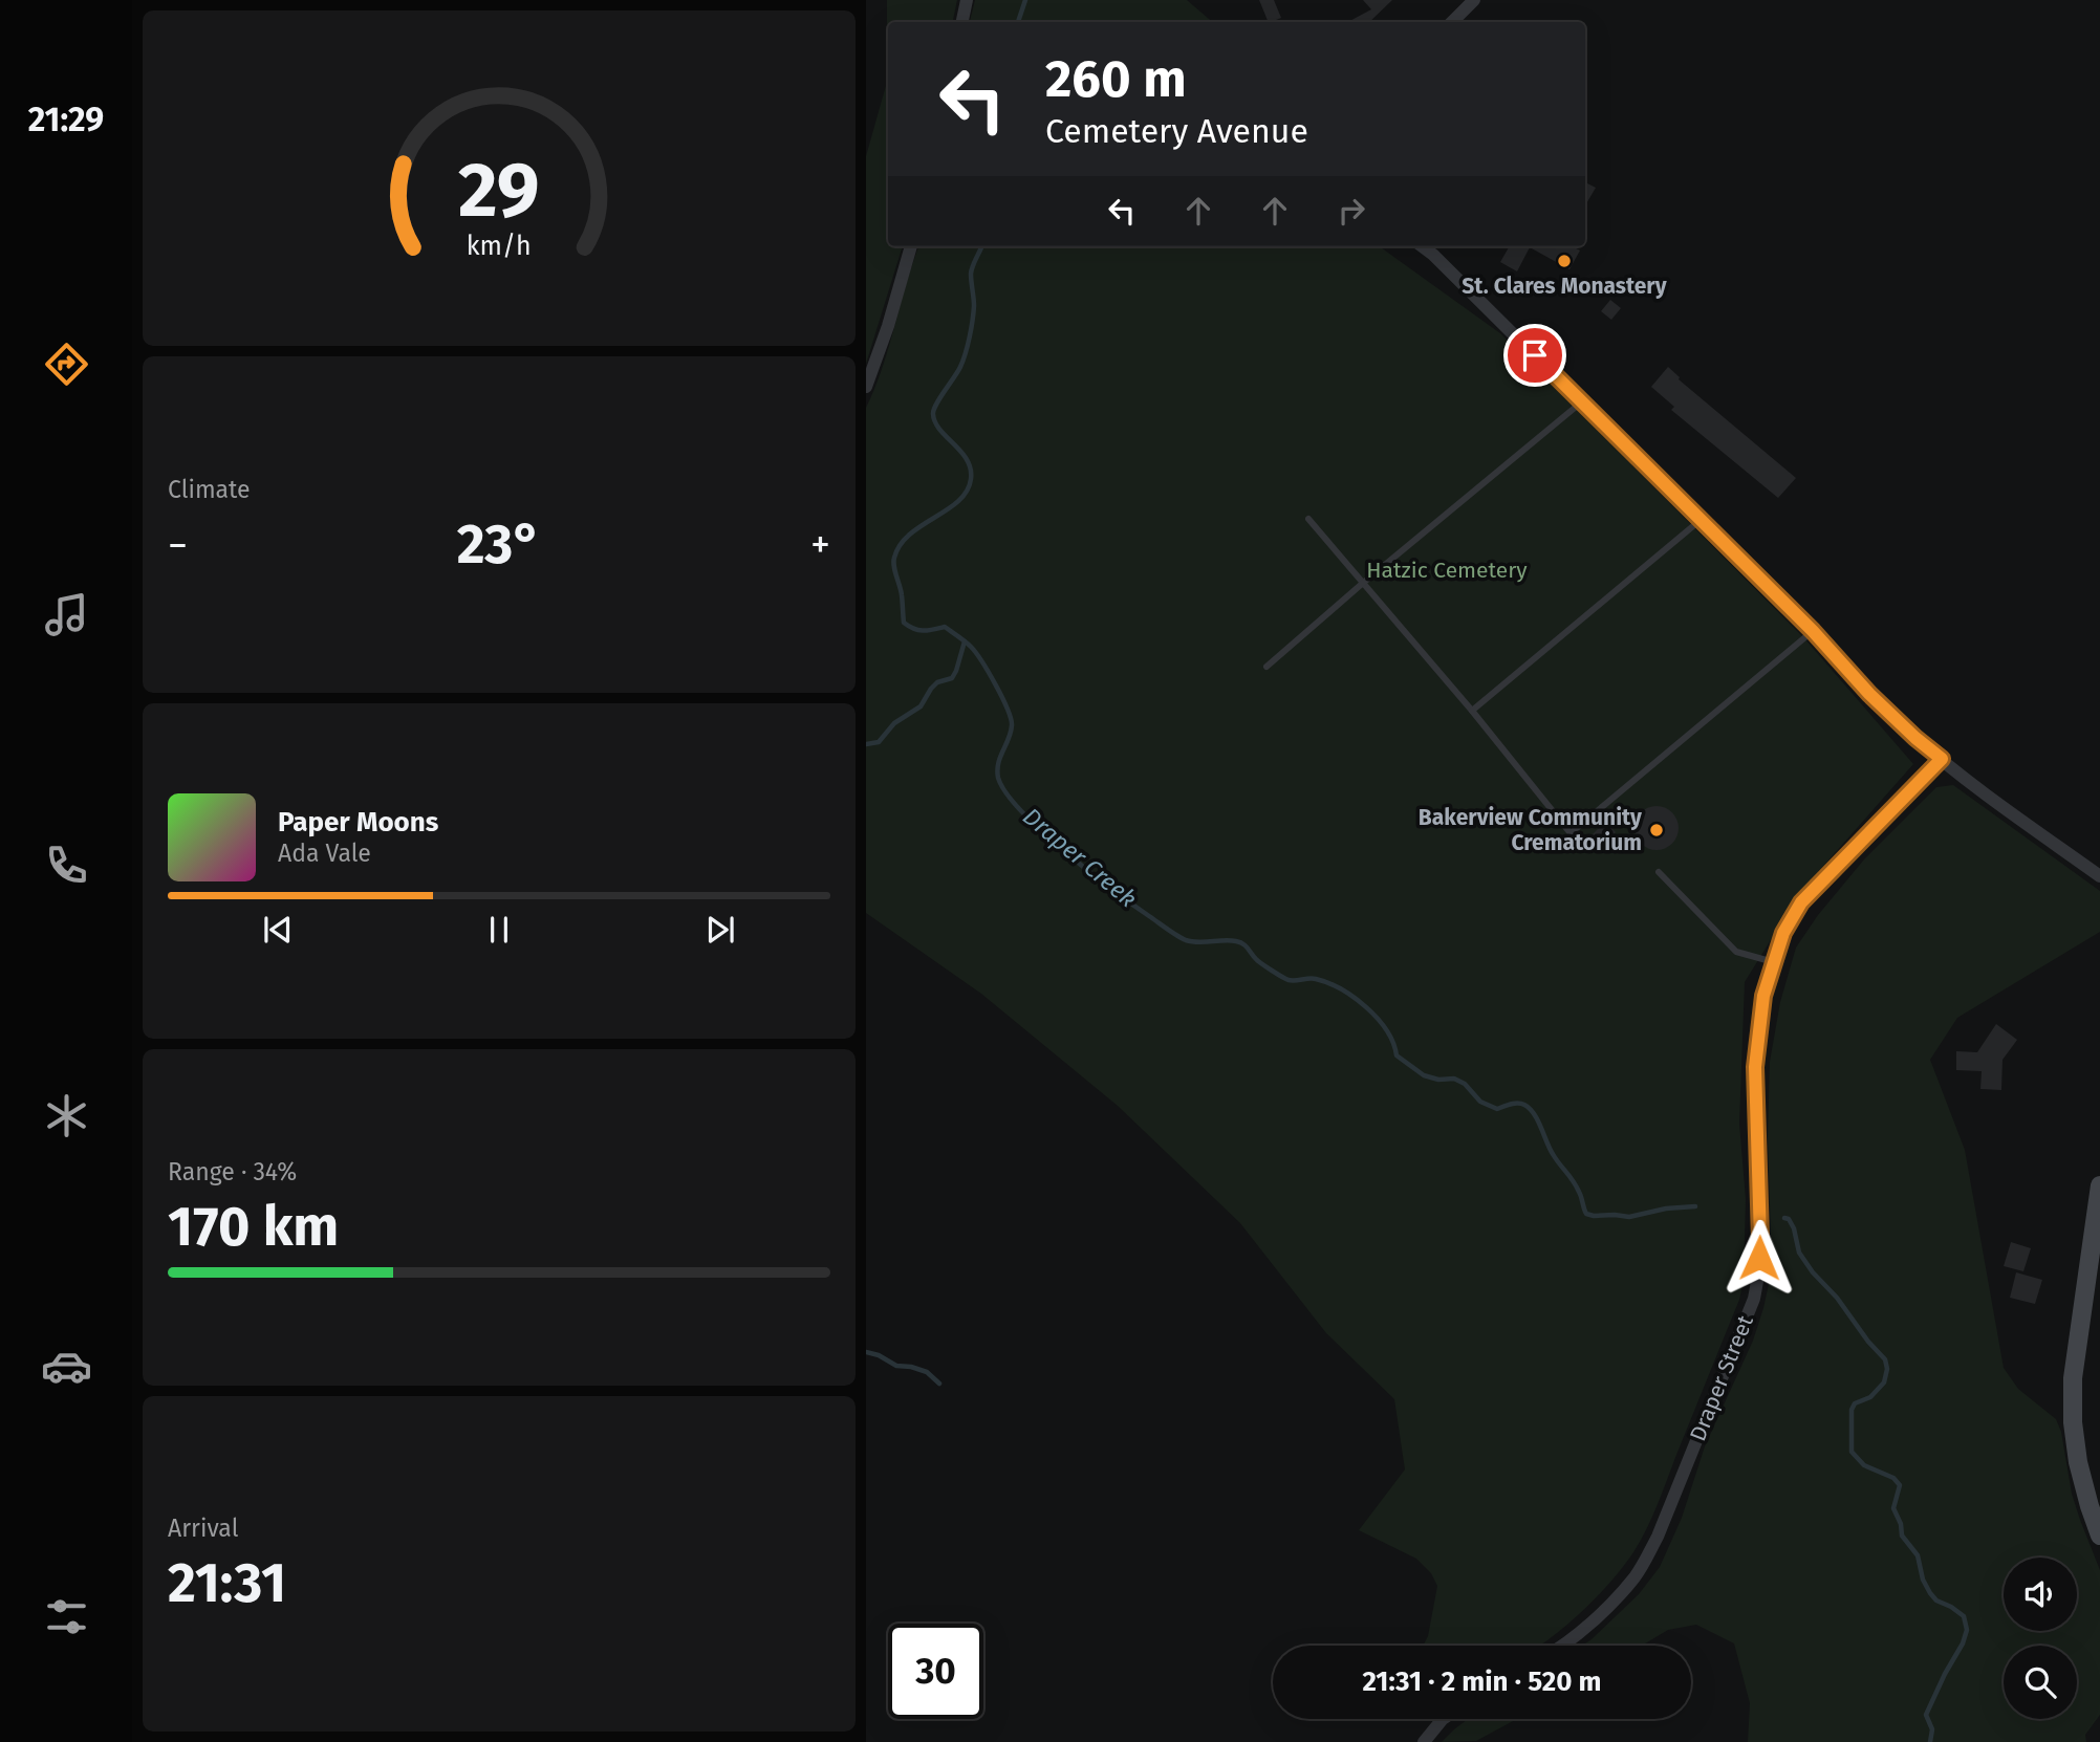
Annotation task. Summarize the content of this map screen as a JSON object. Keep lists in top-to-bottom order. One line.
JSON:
{"streets":{"street":["Draper Street"]},"water":["Draper Creek"],"parks":["Hatzic Cemetery"],"places":["St. Clares Monastery","Bakerview Community Crematorium"],"page":{"tabs":"21:29","turn":["260 m","Cemetery Avenue"],"tile":["Climate",["Range · 34%","170 km"],["Arrival","21:31"]],"heat":["−","23°","+"],"song":["Paper Moons","Ada Vale"],"limit":"30","trip":"21:31 · 2 min · 520 m","gauge":["29","km/h"]}}
